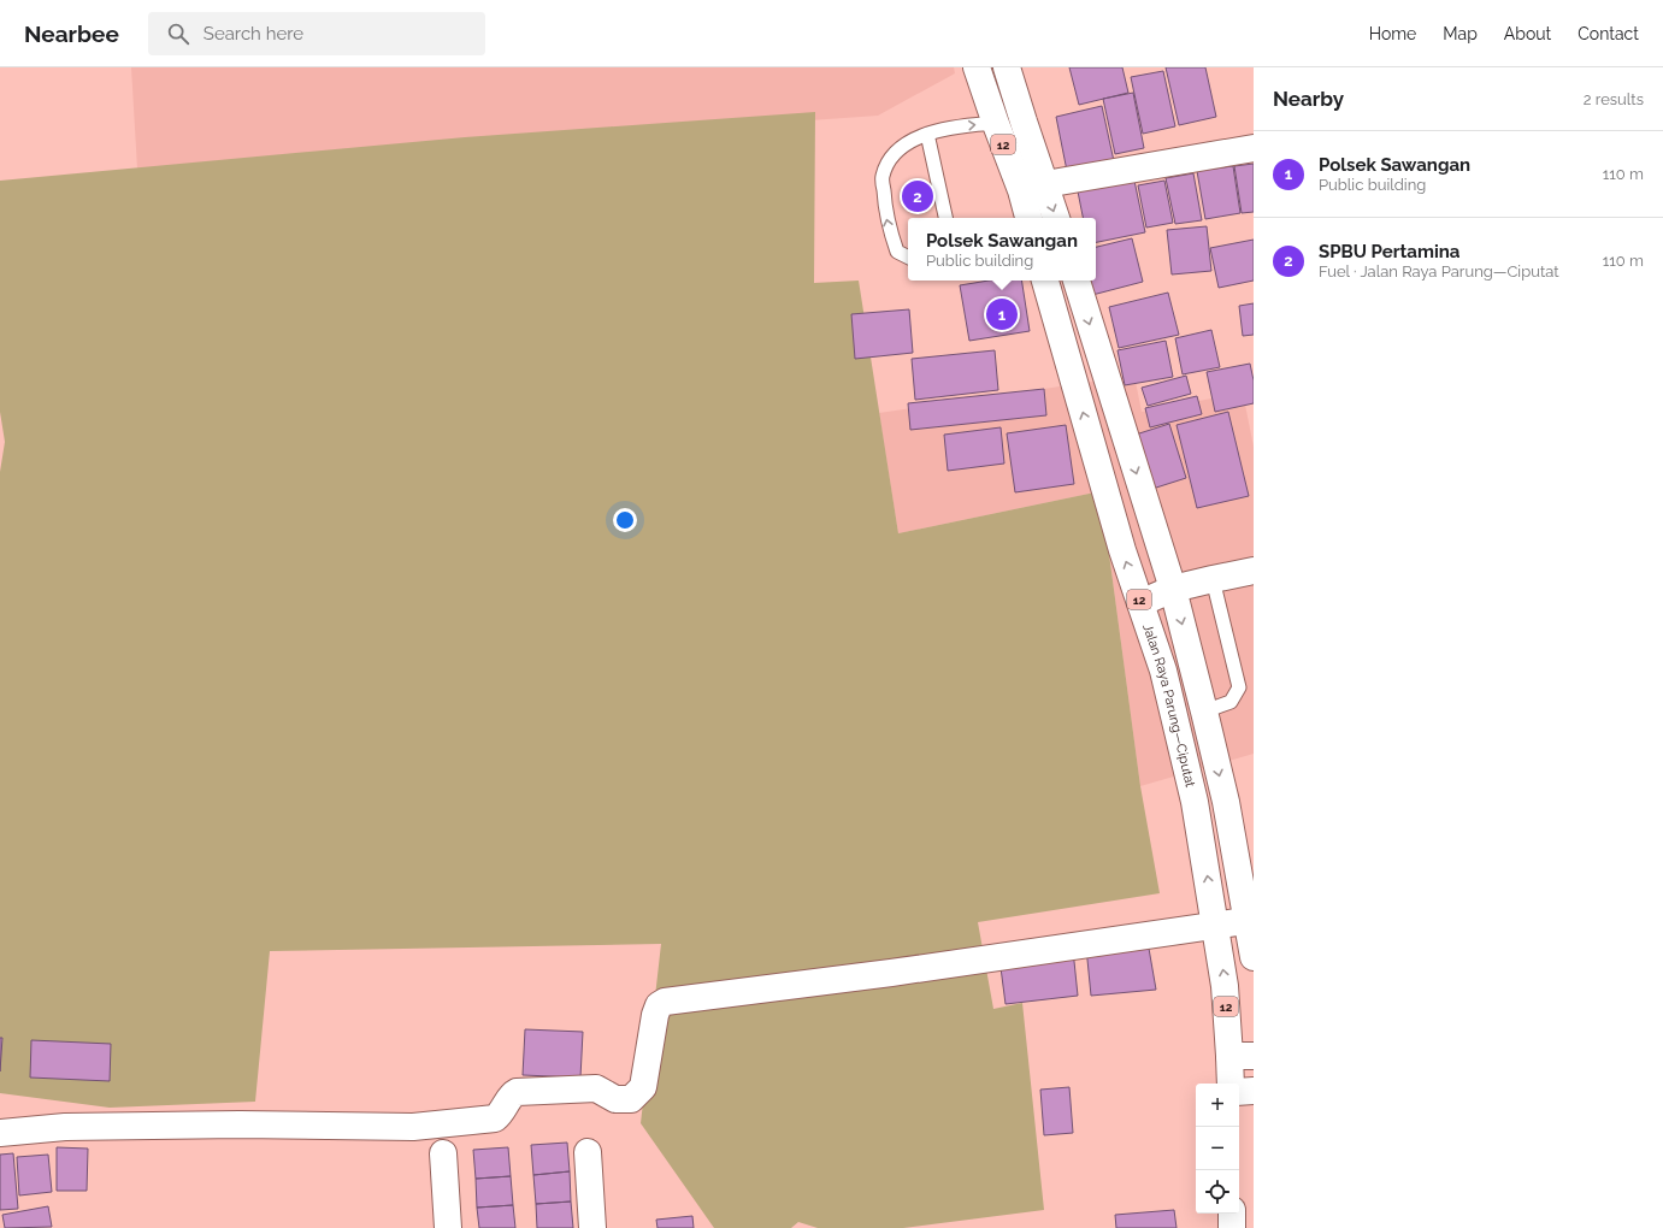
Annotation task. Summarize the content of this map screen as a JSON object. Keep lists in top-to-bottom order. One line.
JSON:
{"streets":{"main road":["12","Jalan Raya Parung—Ciputat"]},"page":{"header":"Nearbee","search":"Search here","nav":["Home","Map","About","Contact"],"heading":["Nearby","2 results"],"list":[{"mark":"1","name":"Polsek Sawangan","note":"Public building","value":"110 m"},{"mark":"2","name":"SPBU Pertamina","note":"Fuel · Jalan Raya Parung—Ciputat","value":"110 m"}],"pins":["2","1"],"popup":["Polsek Sawangan","Public building"],"map_buttons":["+","−"]}}
